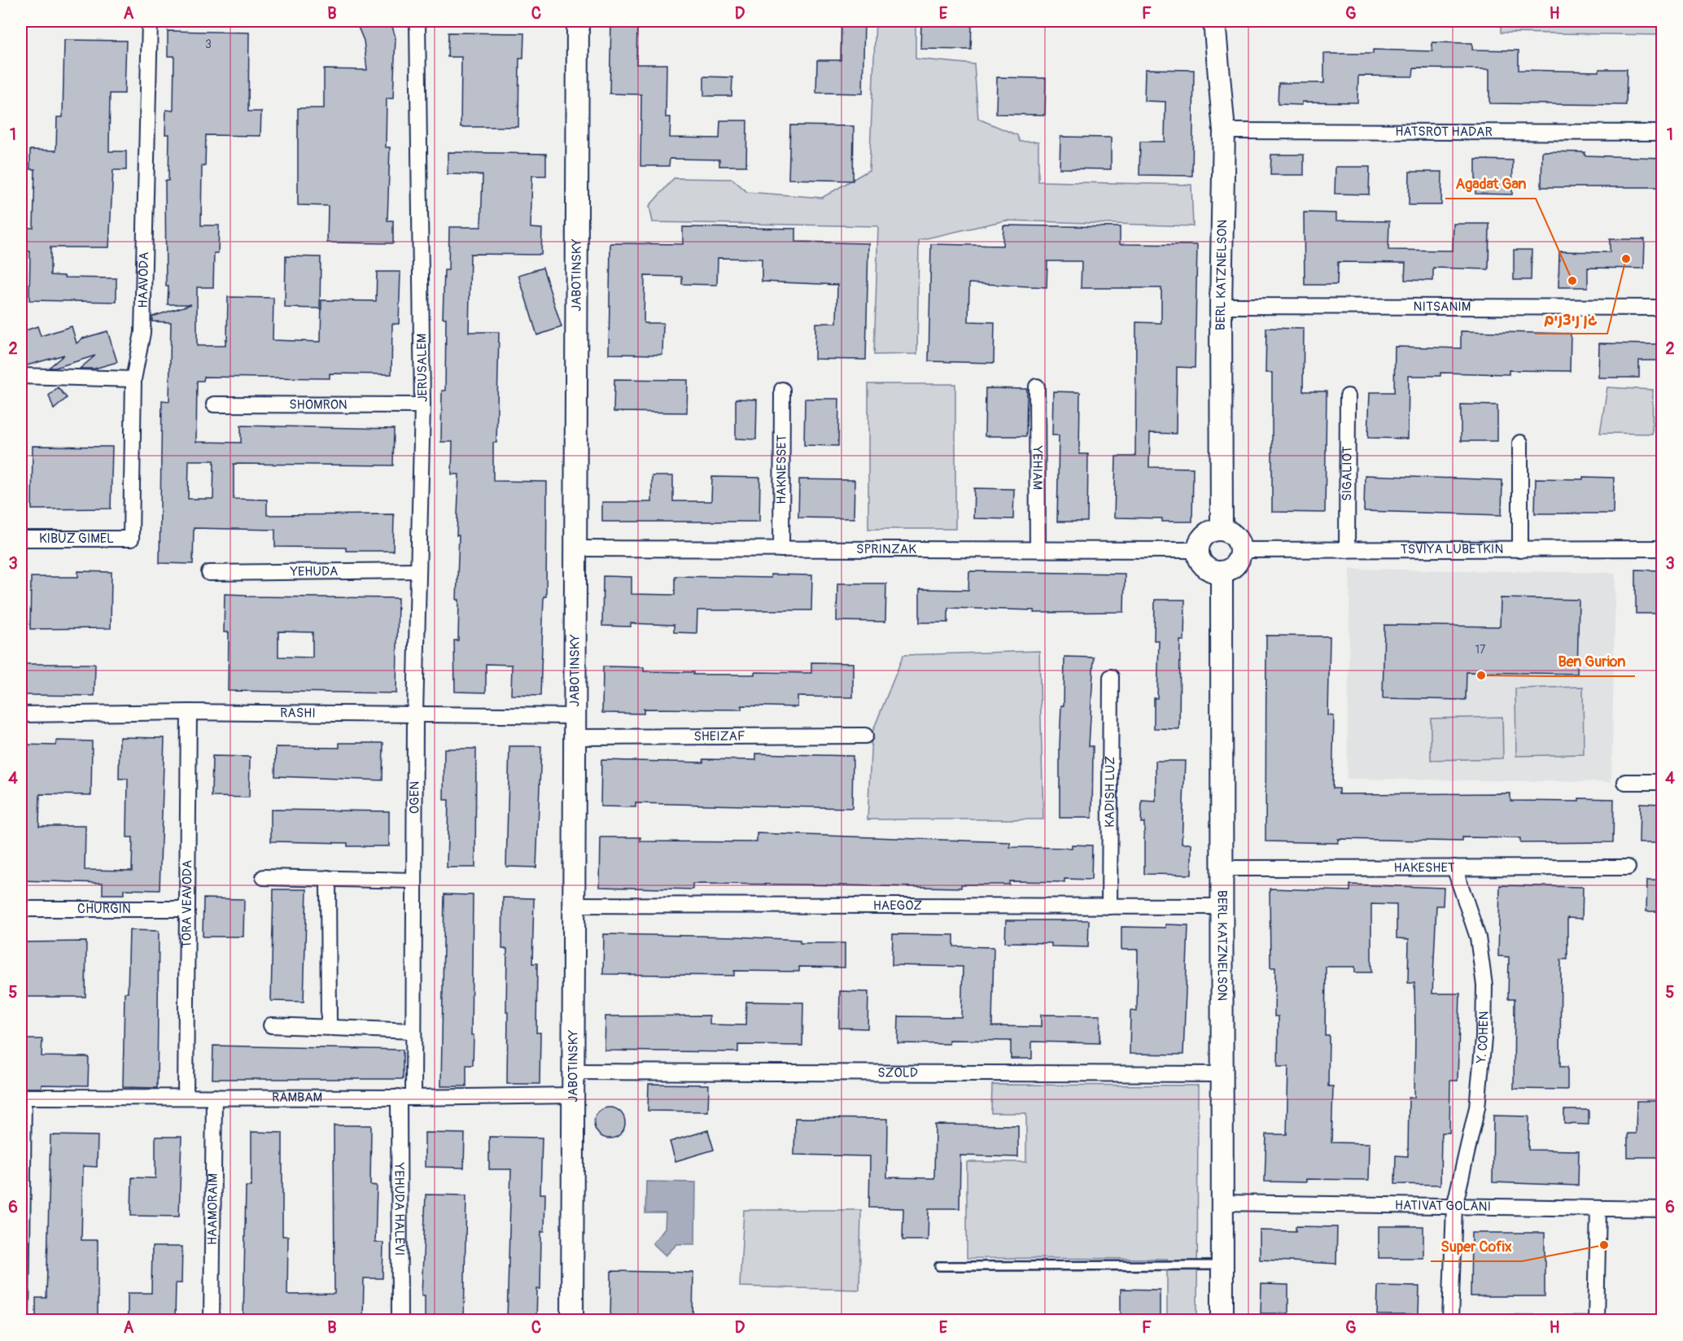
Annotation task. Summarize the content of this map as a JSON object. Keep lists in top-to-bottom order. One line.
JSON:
{"streets":{"street":["HATSROT HADAR","JABOTINSKY","BERL KATZNELSON","HAAVODA","NITSANIM","JERUSALEM","SHOMRON","YEHIAM","HAKNESSET","SIGALIOT","KIBUZ GIMEL","SPRINZAK","TSVIYA LUBETKIN","YEHUDA","RASHI","SHEIZAF","KADISH LUZ","OGEN","HAKESHET","TORA VEAVODA","HAEGOZ","CHURGIN","Y. COHEN","SZOLD","RAMBAM","HATIVAT GOLANI","HAAMORAIM","YEHUDA HALEVI"]},"crossings":[["HATSROT HADAR","BERL KATZNELSON"],["JABOTINSKY","SPRINZAK"],["JABOTINSKY","RASHI"],["JABOTINSKY","SHEIZAF"],["JABOTINSKY","HAEGOZ"],["JABOTINSKY","SZOLD"],["JABOTINSKY","RAMBAM"],["BERL KATZNELSON","NITSANIM"],["BERL KATZNELSON","SPRINZAK"],["BERL KATZNELSON","TSVIYA LUBETKIN"],["BERL KATZNELSON","HAKESHET"],["BERL KATZNELSON","HAEGOZ"],["BERL KATZNELSON","SZOLD"],["BERL KATZNELSON","HATIVAT GOLANI"],["HAAVODA","KIBUZ GIMEL"],["JERUSALEM","SHOMRON"],["JERUSALEM","YEHUDA"],["JERUSALEM","RASHI"],["JERUSALEM","OGEN"],["YEHIAM","SPRINZAK"],["HAKNESSET","SPRINZAK"],["SIGALIOT","TSVIYA LUBETKIN"],["SPRINZAK","TSVIYA LUBETKIN"],["RASHI","OGEN"],["RASHI","TORA VEAVODA"],["KADISH LUZ","HAEGOZ"],["OGEN","RAMBAM"],["OGEN","YEHUDA HALEVI"],["HAKESHET","Y. COHEN"],["TORA VEAVODA","CHURGIN"],["TORA VEAVODA","RAMBAM"],["Y. COHEN","HATIVAT GOLANI"],["RAMBAM","HAAMORAIM"],["RAMBAM","YEHUDA HALEVI"]],"places":["גן ניצנים","Agadat Gan","Ben Gurion","Super Cofix"],"house_numbers":["3","17"],"grid":{"columns":["A","B","C","D","E","F","G","H"],"rows":["1","2","3","4","5","6"]}}
